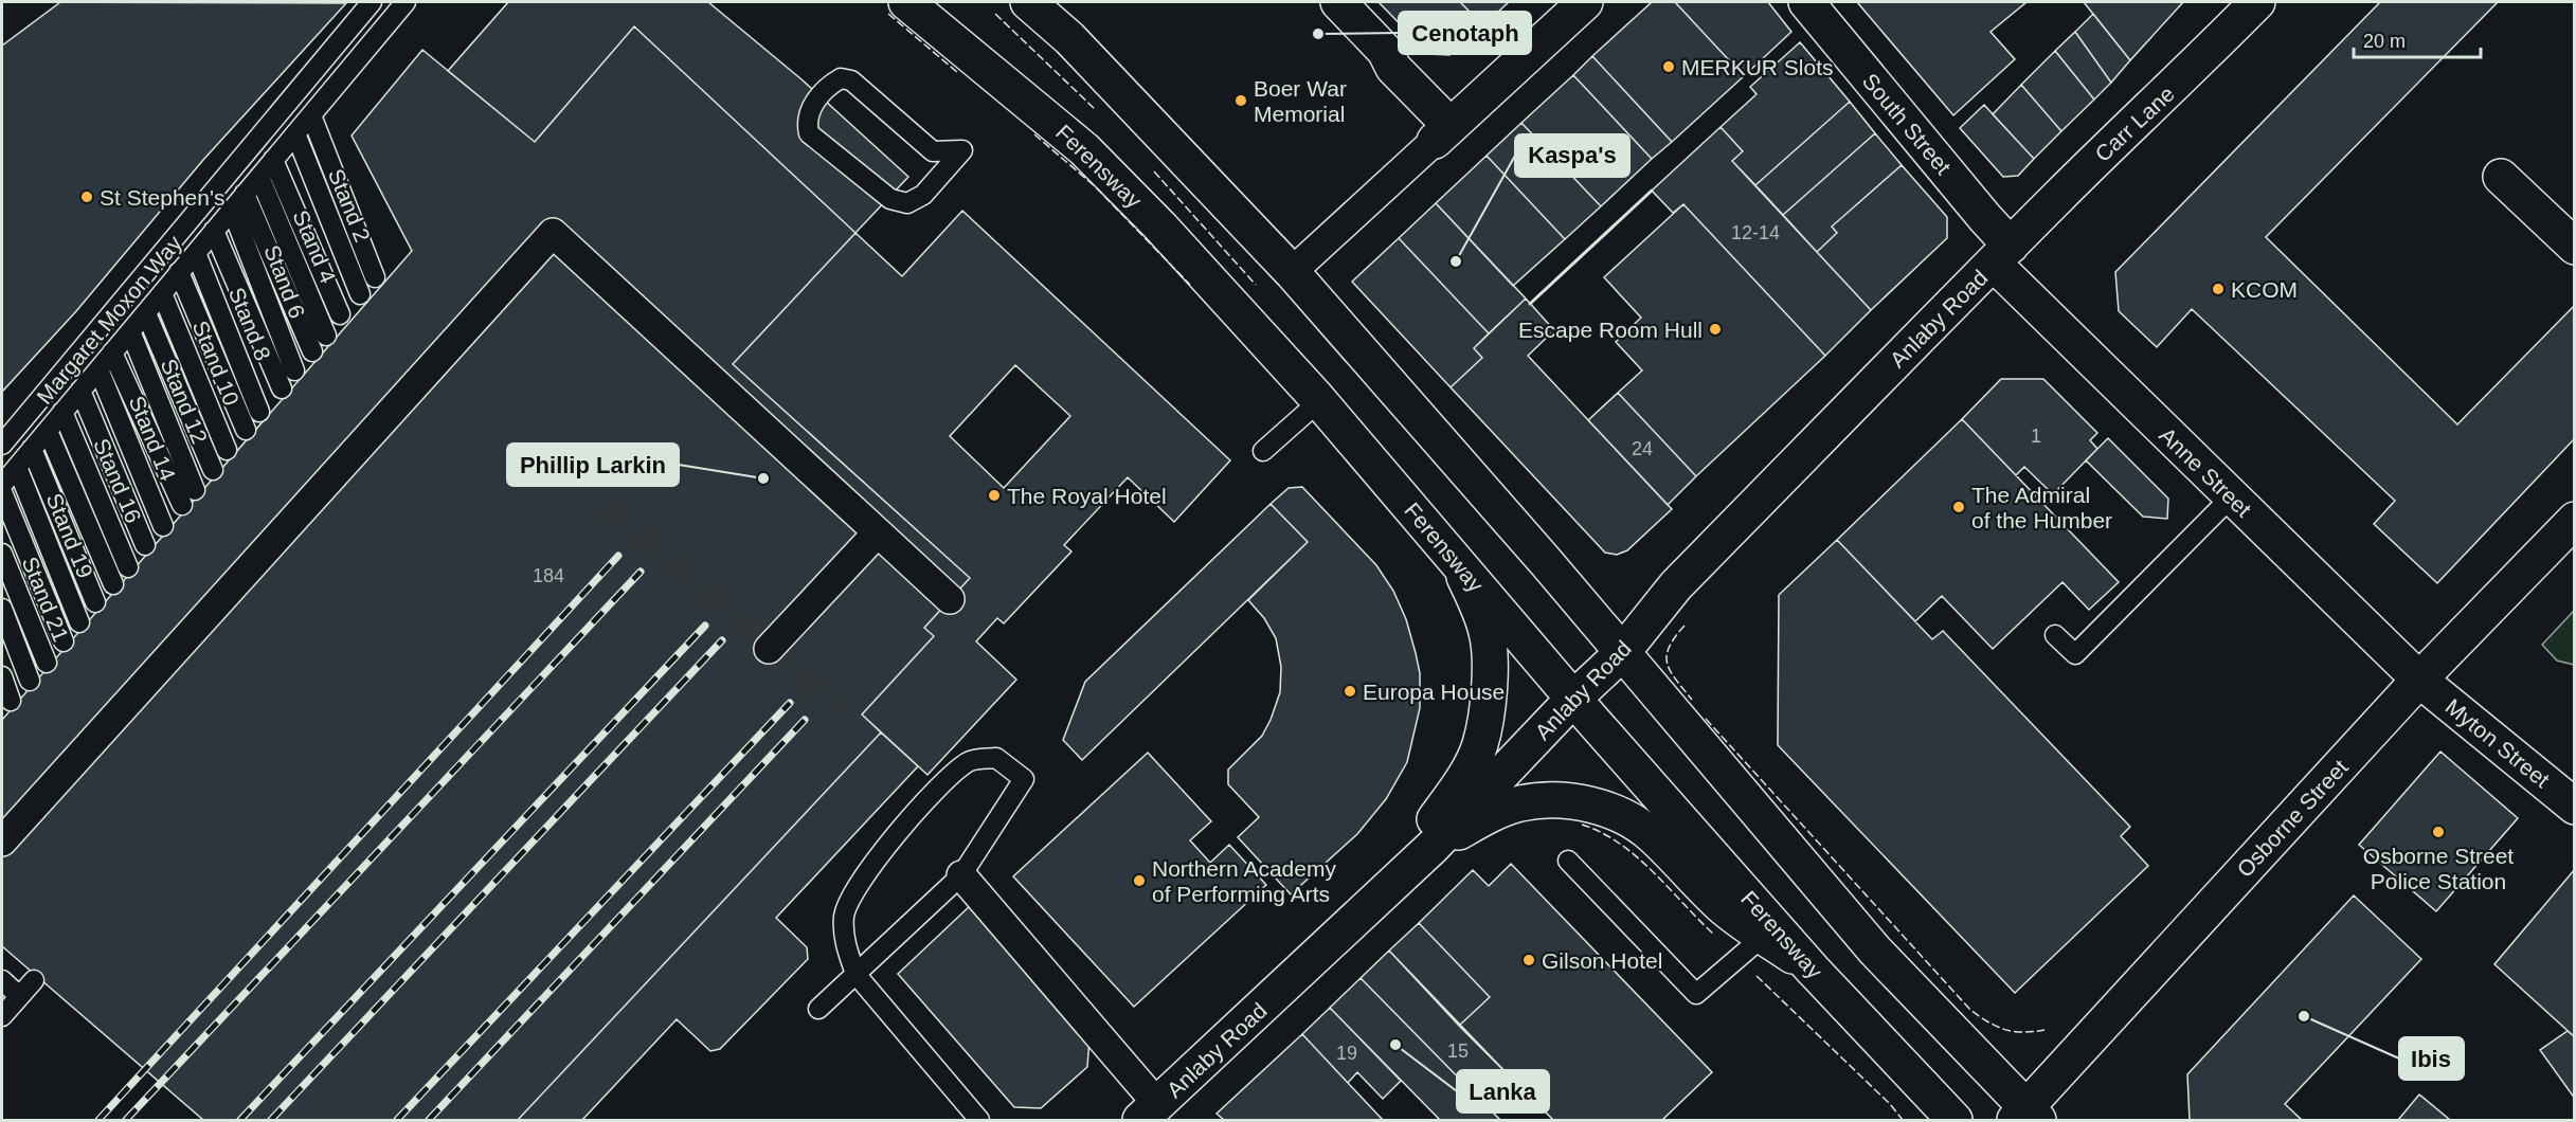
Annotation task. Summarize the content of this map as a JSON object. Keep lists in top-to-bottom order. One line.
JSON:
{"streets":{"main road":["South Street","Carr Lane","Ferensway","Anlaby Road","Anne Street","Myton Street","Osborne Street"],"lane":["Stand 2","Stand 4","Stand 6","Margaret Moxon Way","Stand 8","Stand 10","Stand 12","Stand 14","Stand 16","Stand 19","Stand 21"]},"crossings":[["South Street","Carr Lane"],["South Street","Anlaby Road"],["South Street","Anne Street"],["Carr Lane","Anlaby Road"],["Carr Lane","Anne Street"],["Ferensway","Anlaby Road"],["Stand 2","Margaret Moxon Way"],["Stand 4","Margaret Moxon Way"],["Stand 6","Margaret Moxon Way"],["Anlaby Road","Anne Street"],["Margaret Moxon Way","Stand 8"],["Margaret Moxon Way","Stand 10"],["Margaret Moxon Way","Stand 12"],["Margaret Moxon Way","Stand 14"],["Margaret Moxon Way","Stand 16"],["Margaret Moxon Way","Stand 19"],["Anne Street","Myton Street"],["Anne Street","Osborne Street"],["Myton Street","Osborne Street"]],"places":["Cenotaph","MERKUR Slots","Boer War Memorial","St Stephen's","Kaspa's","KCOM","Escape Room Hull","Phillip Larkin","The Royal Hotel","The Admiral of the Humber","Europa House","Osborne Street Police Station","Northern Academy of Performing Arts","Gilson Hotel","Ibis","Lanka"],"house_numbers":["12-14","1","24","184","15","19"],"scale_bar":"20 m"}
